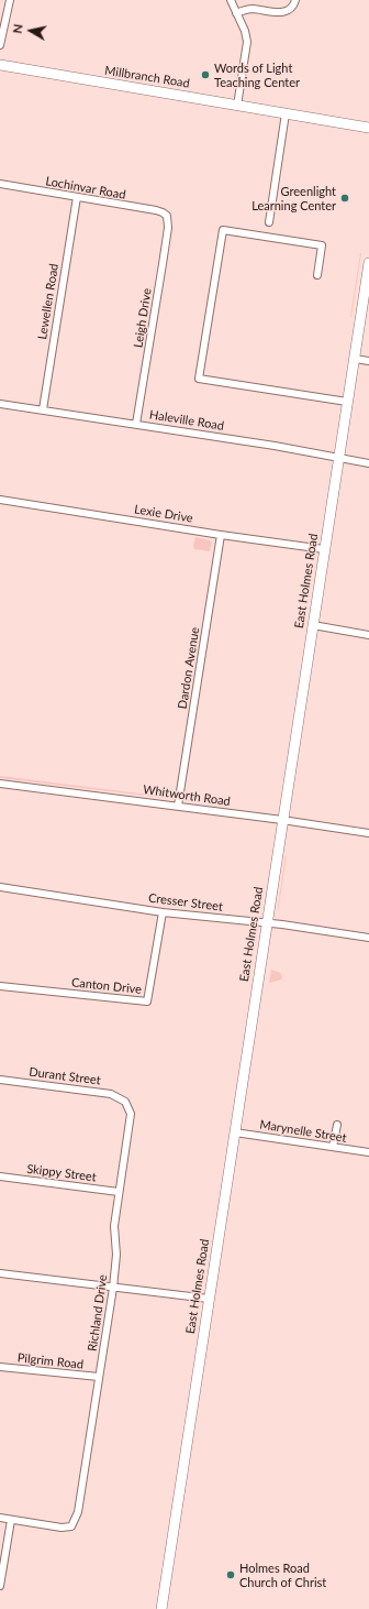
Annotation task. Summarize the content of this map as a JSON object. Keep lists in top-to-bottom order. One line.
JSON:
{"streets":{"main road":["Millbranch Road","East Holmes Road"],"street":["Lochinvar Road","Lewellen Road","Leigh Drive","Haleville Road","Lexie Drive","Dardon Avenue","Whitworth Road","Cresser Street","Canton Drive","Durant Street","Marynelle Street","Skippy Street","Richland Drive","Pilgrim Road"]},"crossings":[["Lochinvar Road","Lewellen Road"],["Lochinvar Road","Leigh Drive"],["Lewellen Road","Haleville Road"],["Leigh Drive","Haleville Road"],["Haleville Road","East Holmes Road"],["Lexie Drive","East Holmes Road"],["Lexie Drive","Dardon Avenue"],["East Holmes Road","Whitworth Road"],["East Holmes Road","Cresser Street"],["East Holmes Road","Marynelle Street"],["Dardon Avenue","Whitworth Road"],["Cresser Street","Canton Drive"],["Durant Street","Richland Drive"],["Skippy Street","Richland Drive"],["Richland Drive","Pilgrim Road"]],"places":["Words of Light Teaching Center","Greenlight Learning Center","Holmes Road Church of Christ"],"north":"left"}
